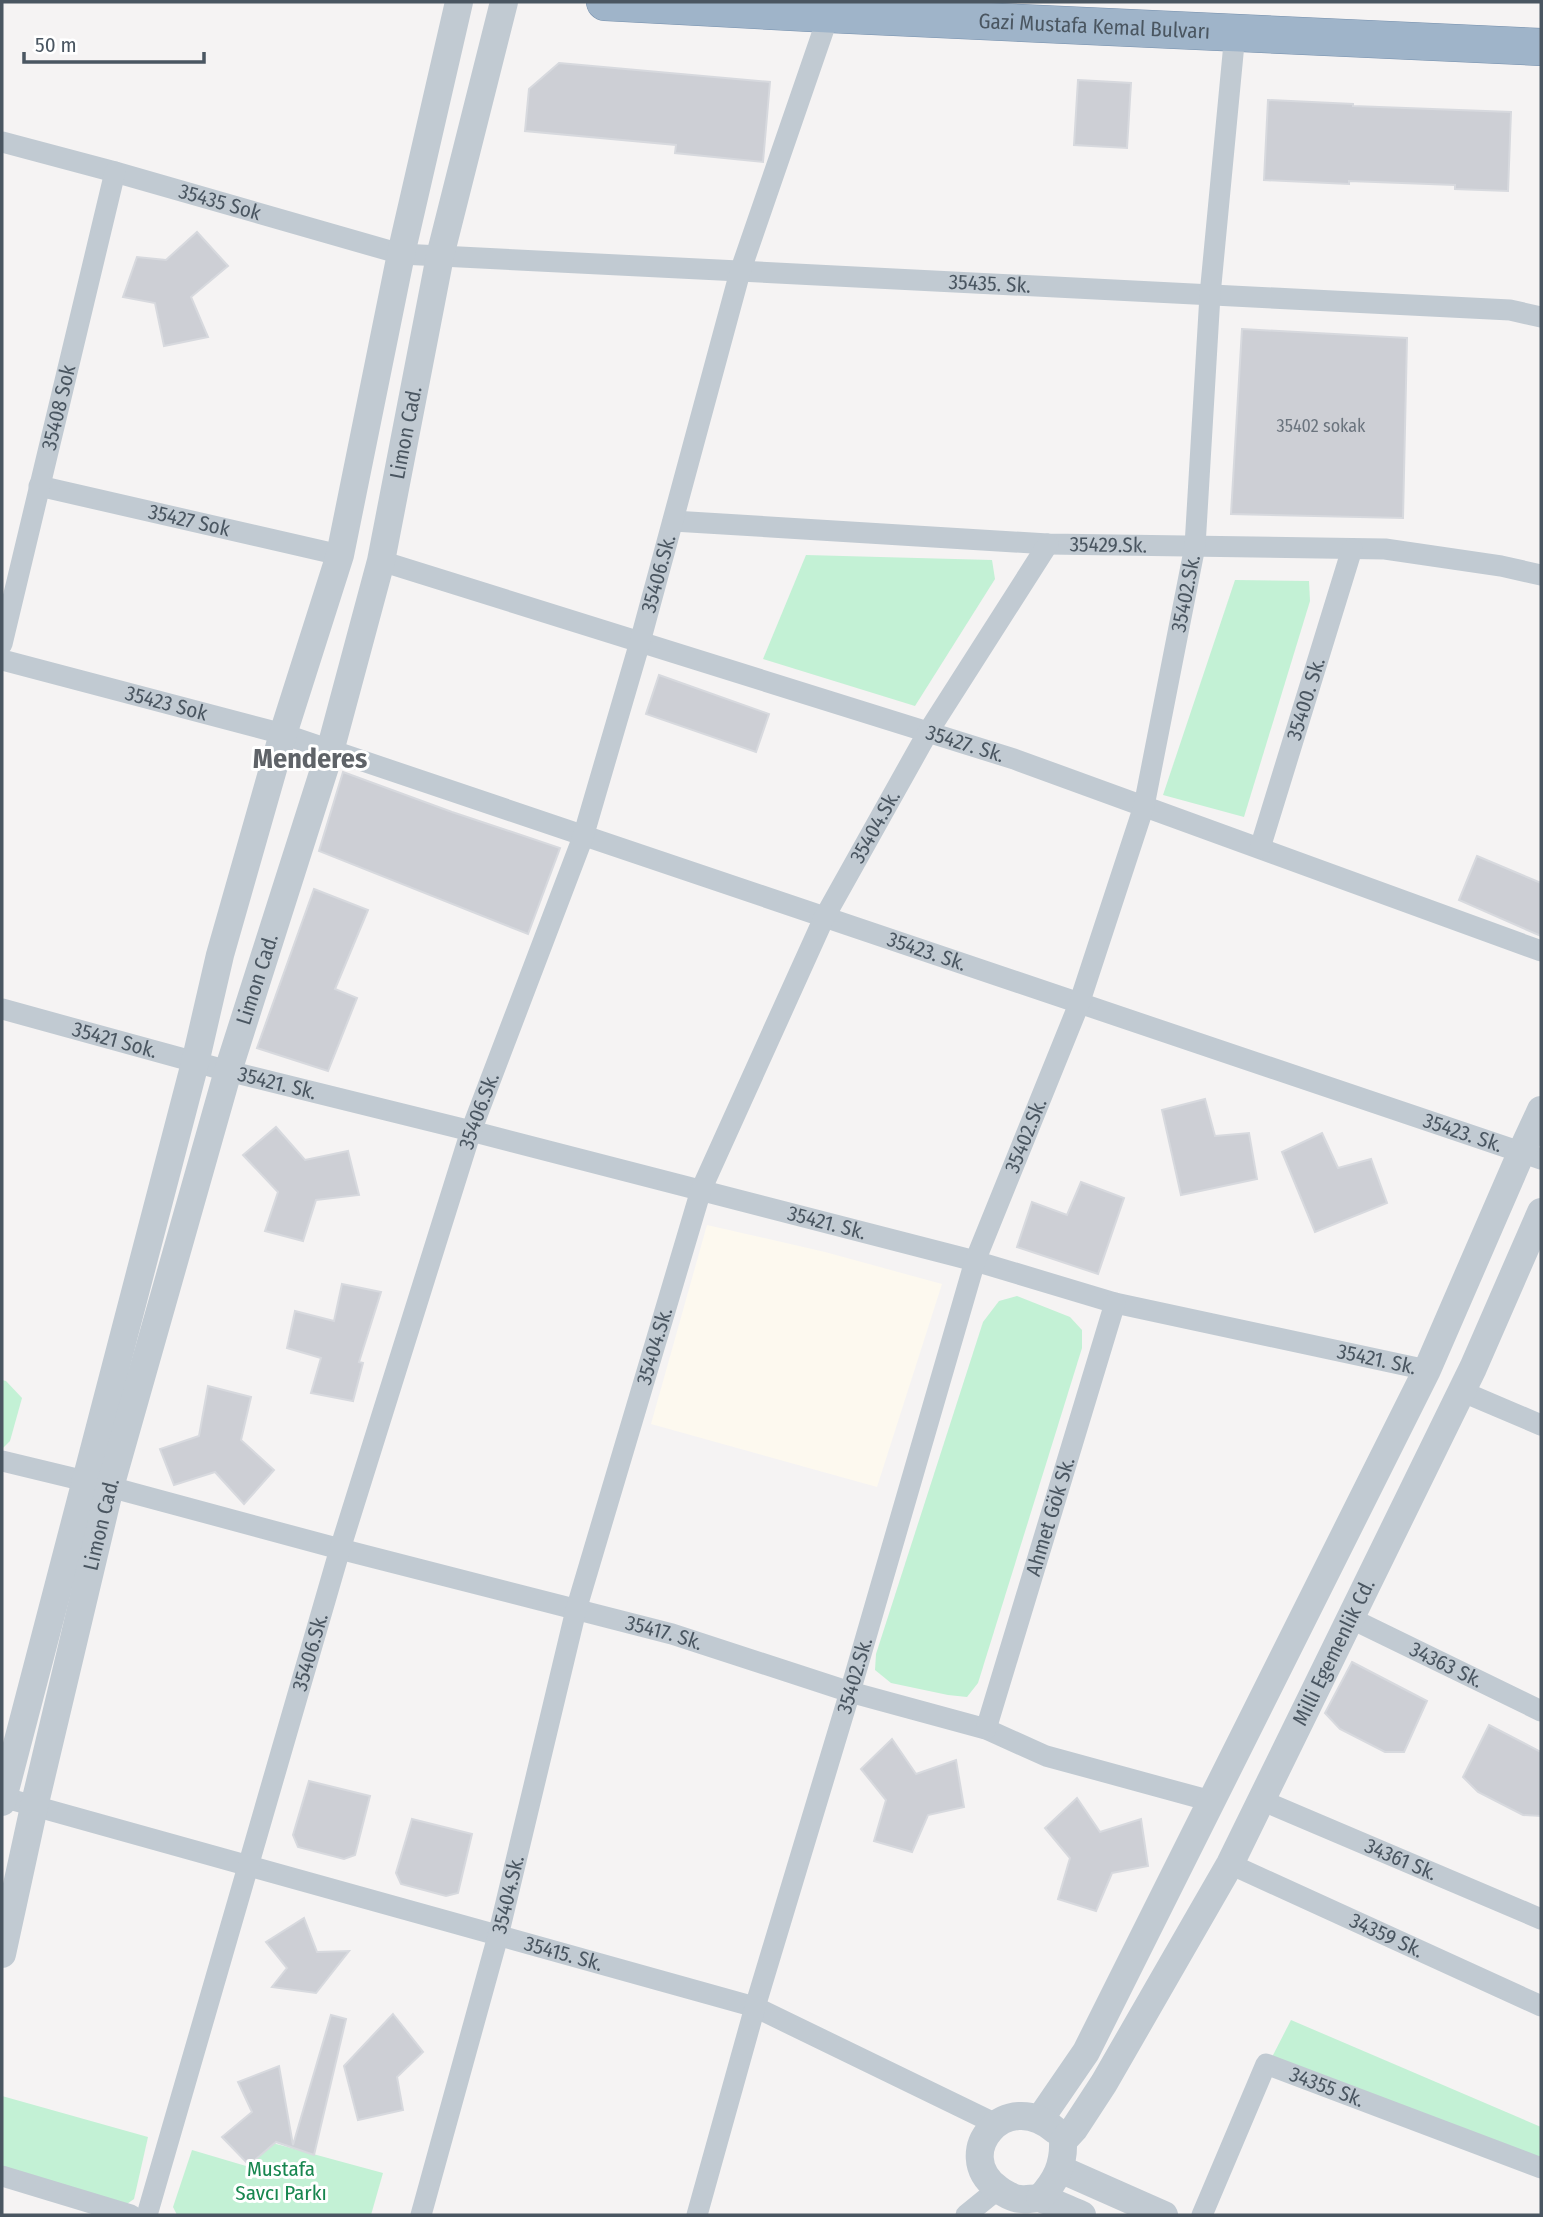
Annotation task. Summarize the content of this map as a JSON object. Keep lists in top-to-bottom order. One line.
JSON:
{"streets":{"highway":["Gazi Mustafa Kemal Bulvarı"],"street":["35435 Sok","35435. Sk.","35408 Sok","Limon Cad.","35427 Sok","35429.Sk.","35406.Sk.","35402.Sk.","35400. Sk.","35423 Sok","35427. Sk.","35404.Sk.","35423. Sk.","35421 Sok.","35421. Sk.","Ahmet Gök Sk.","35417. Sk.","Milli Egemenlik Cd.","34363 Sk.","34361 Sk.","34359 Sk.","35415. Sk.","34355 Sk."]},"crossings":[["Gazi Mustafa Kemal Bulvarı","35406.Sk."],["Gazi Mustafa Kemal Bulvarı","35402.Sk."],["35435 Sok","35435. Sk."],["35435 Sok","35408 Sok"],["35435 Sok","Limon Cad."],["35435. Sk.","Limon Cad."],["35435. Sk.","35406.Sk."],["35435. Sk.","35402.Sk."],["35408 Sok","35427 Sok"],["Limon Cad.","35427 Sok"],["Limon Cad.","35423 Sok"],["Limon Cad.","35427. Sk."],["Limon Cad.","35423. Sk."],["Limon Cad.","35421 Sok."],["Limon Cad.","35421. Sk."],["Limon Cad.","35417. Sk."],["Limon Cad.","35415. Sk."],["35429.Sk.","35406.Sk."],["35429.Sk.","35402.Sk."],["35429.Sk.","35400. Sk."],["35429.Sk.","35404.Sk."],["35406.Sk.","35427. Sk."],["35406.Sk.","35423. Sk."],["35406.Sk.","35421. Sk."],["35406.Sk.","35417. Sk."],["35406.Sk.","35415. Sk."],["35402.Sk.","35427. Sk."],["35402.Sk.","35423. Sk."],["35402.Sk.","35421. Sk."],["35402.Sk.","35417. Sk."],["35402.Sk.","35415. Sk."],["35400. Sk.","35427. Sk."],["35423 Sok","35423. Sk."],["35427. Sk.","35404.Sk."],["35404.Sk.","35423. Sk."],["35404.Sk.","35421. Sk."],["35404.Sk.","35417. Sk."],["35404.Sk.","35415. Sk."],["35421 Sok.","35421. Sk."],["35421. Sk.","Ahmet Gök Sk."],["Ahmet Gök Sk.","35417. Sk."],["Milli Egemenlik Cd.","34363 Sk."],["Milli Egemenlik Cd.","34361 Sk."],["Milli Egemenlik Cd.","34359 Sk."],["Milli Egemenlik Cd.","35415. Sk."]],"districts":["Menderes"],"parks":["Mustafa Savcı Parkı"],"house_numbers":["35402 sokak"],"scale_bar":"50 m"}
